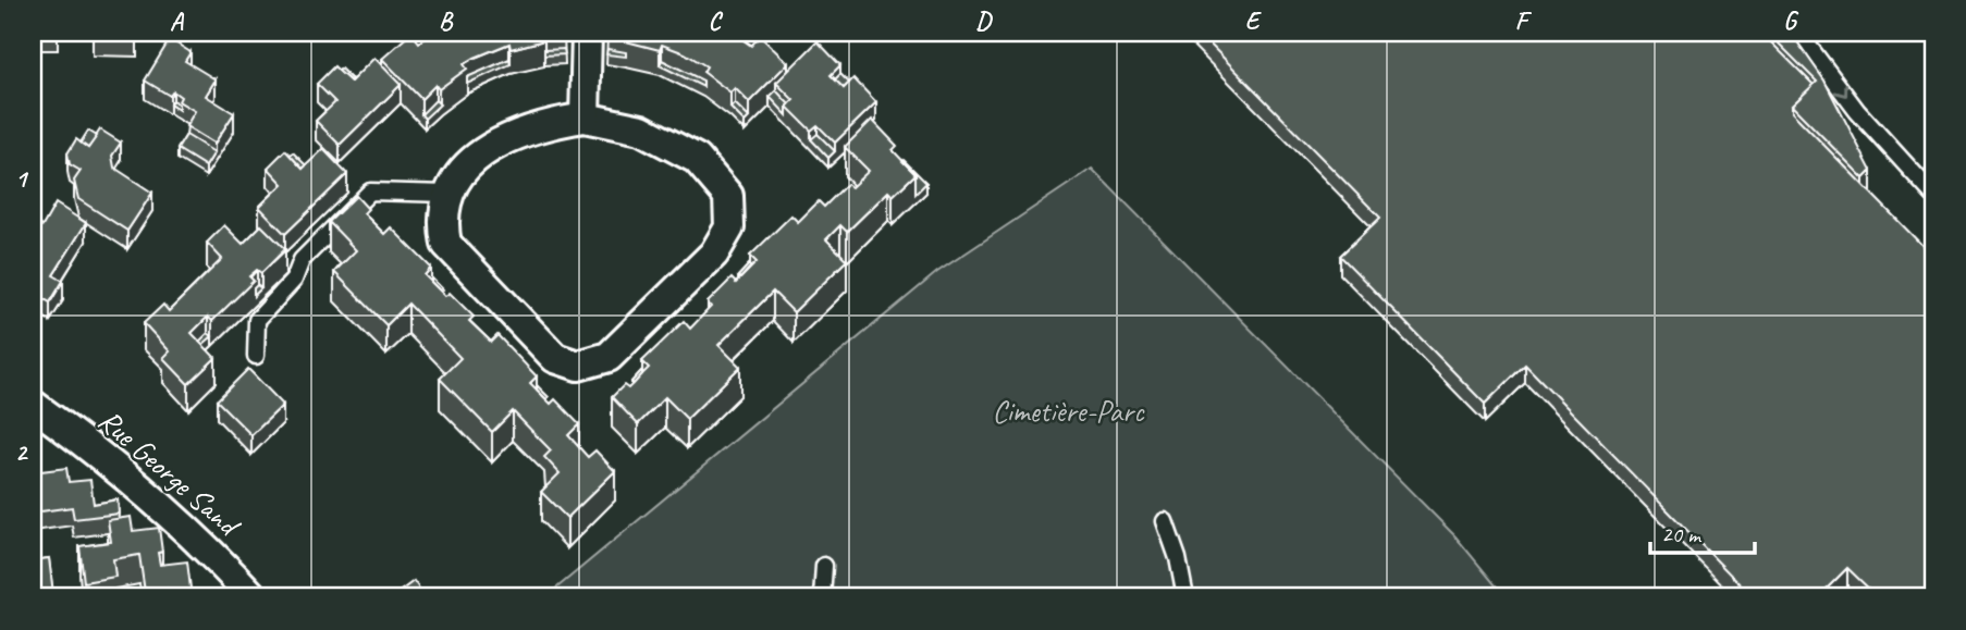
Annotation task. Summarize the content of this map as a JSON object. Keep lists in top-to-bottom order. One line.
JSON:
{"streets":{"street":["Rue George Sand"]},"parks":["Cimetière-Parc"],"scale_bar":"20 m","grid":{"columns":["A","B","C","D","E","F","G"],"rows":["1","2"]}}
